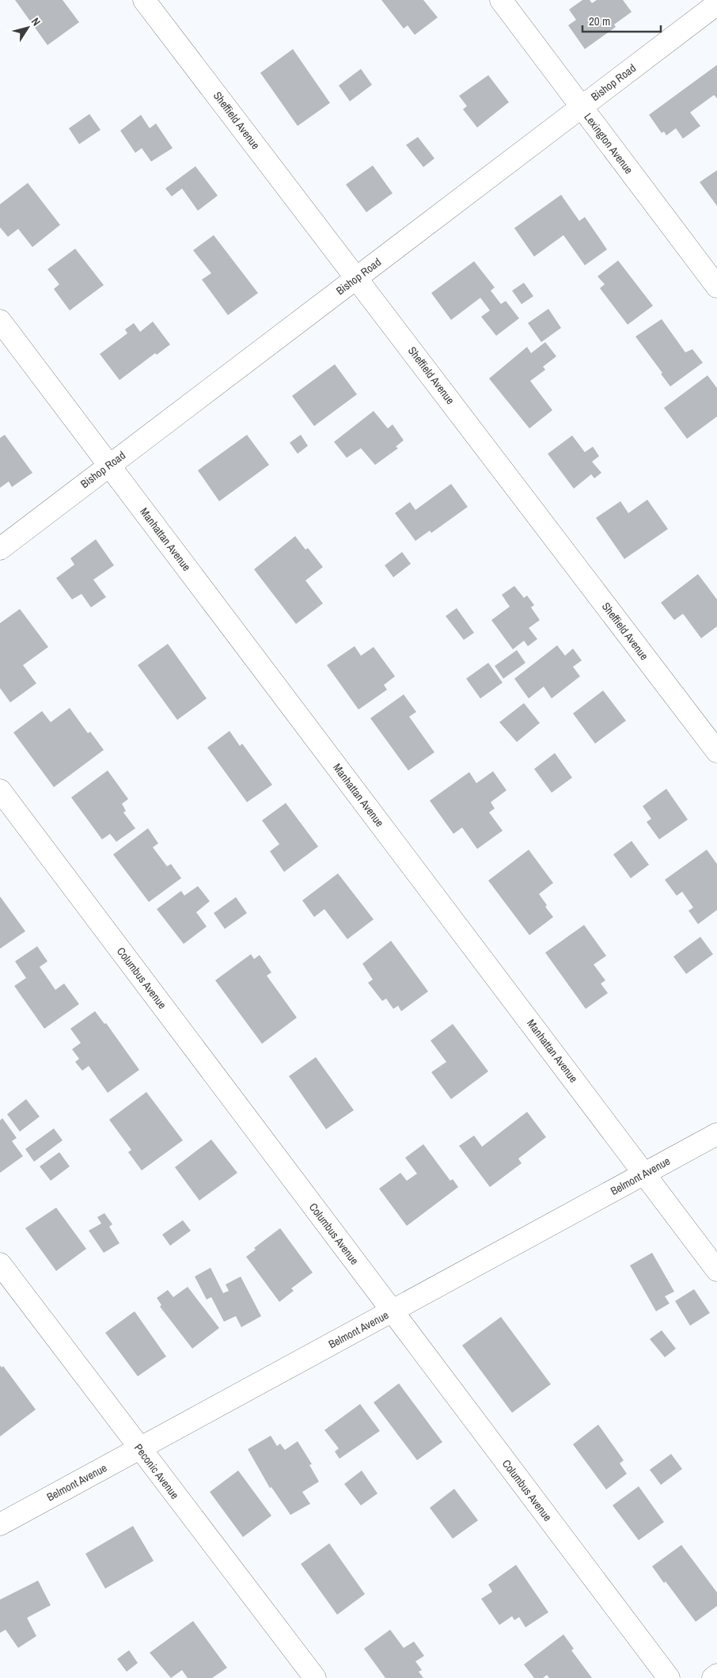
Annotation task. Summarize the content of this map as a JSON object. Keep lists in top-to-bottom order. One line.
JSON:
{"streets":{"street":["Bishop Road","Sheffield Avenue","Lexington Avenue","Manhattan Avenue","Columbus Avenue","Belmont Avenue","Peconic Avenue"]},"crossings":[["Bishop Road","Sheffield Avenue"],["Bishop Road","Lexington Avenue"],["Bishop Road","Manhattan Avenue"],["Manhattan Avenue","Belmont Avenue"],["Columbus Avenue","Belmont Avenue"],["Belmont Avenue","Peconic Avenue"]],"scale_bar":"20 m","north":"top right"}
